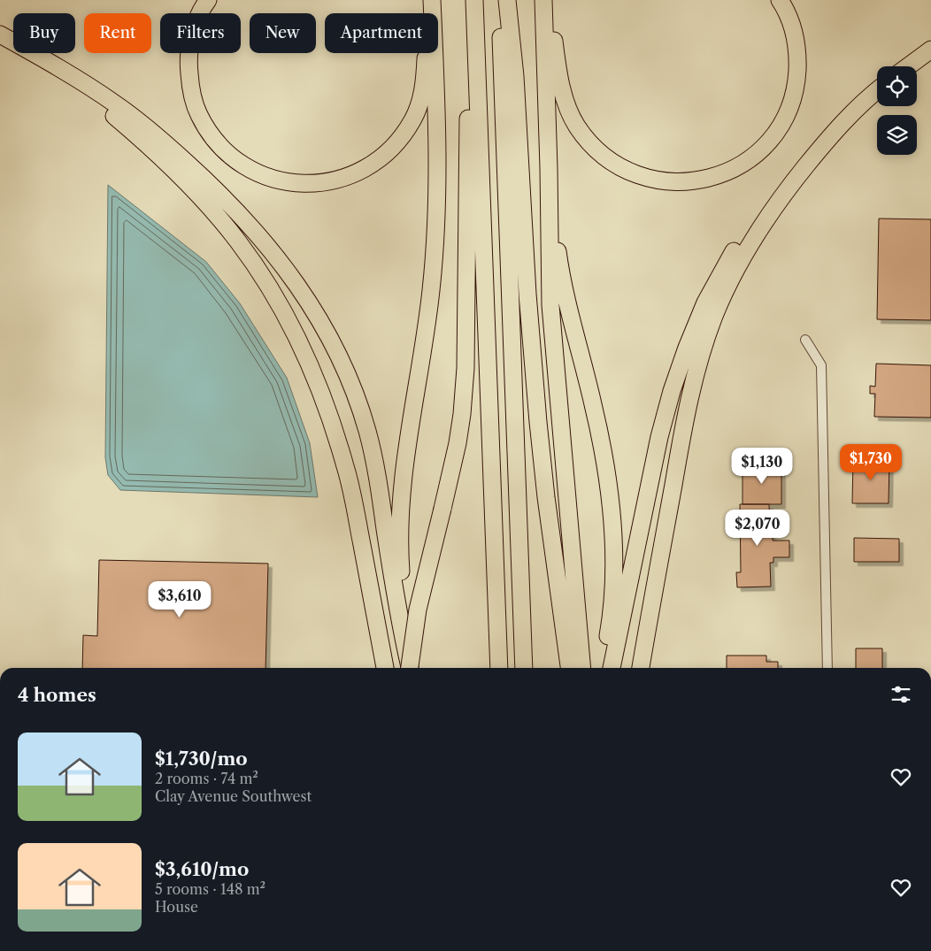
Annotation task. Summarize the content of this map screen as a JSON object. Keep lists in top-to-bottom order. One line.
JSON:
{"page":{"chip":["Buy","Rent","Filters","New","Apartment"],"price":["$1,730","$1,130","$2,070","$3,610"],"heading":"4 homes","list":[{"name":"$1,730/mo","note":"2 rooms · 74 m² · Clay Avenue Southwest"},{"name":"$3,610/mo","note":"5 rooms · 148 m² · House"}]}}
